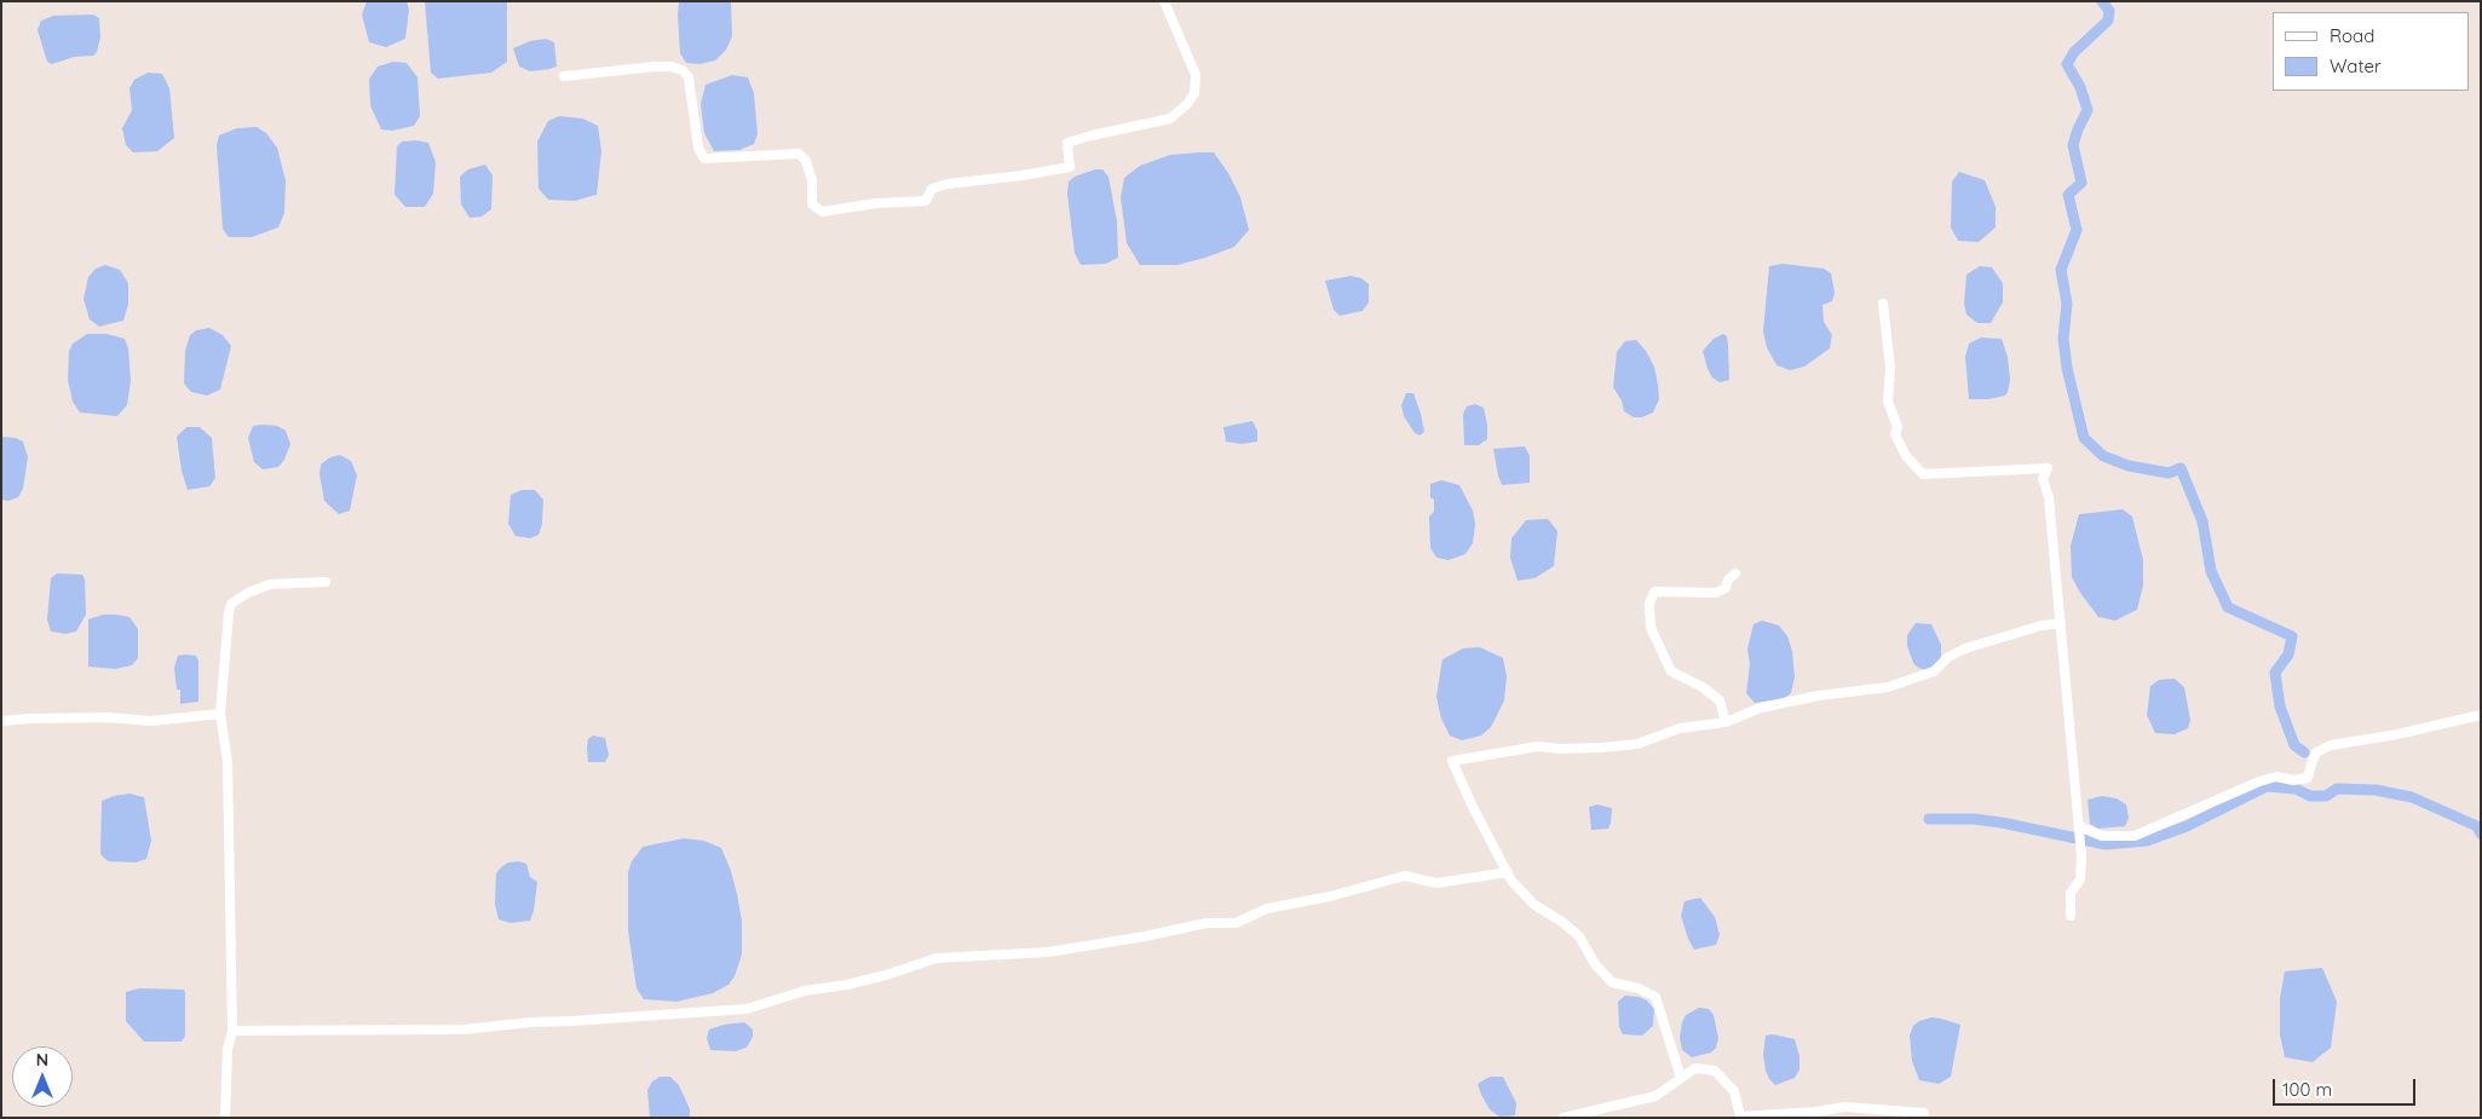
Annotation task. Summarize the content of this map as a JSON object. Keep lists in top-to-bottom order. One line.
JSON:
{"legend":["Road","Water"],"scale_bar":"100 m","north":"top"}
